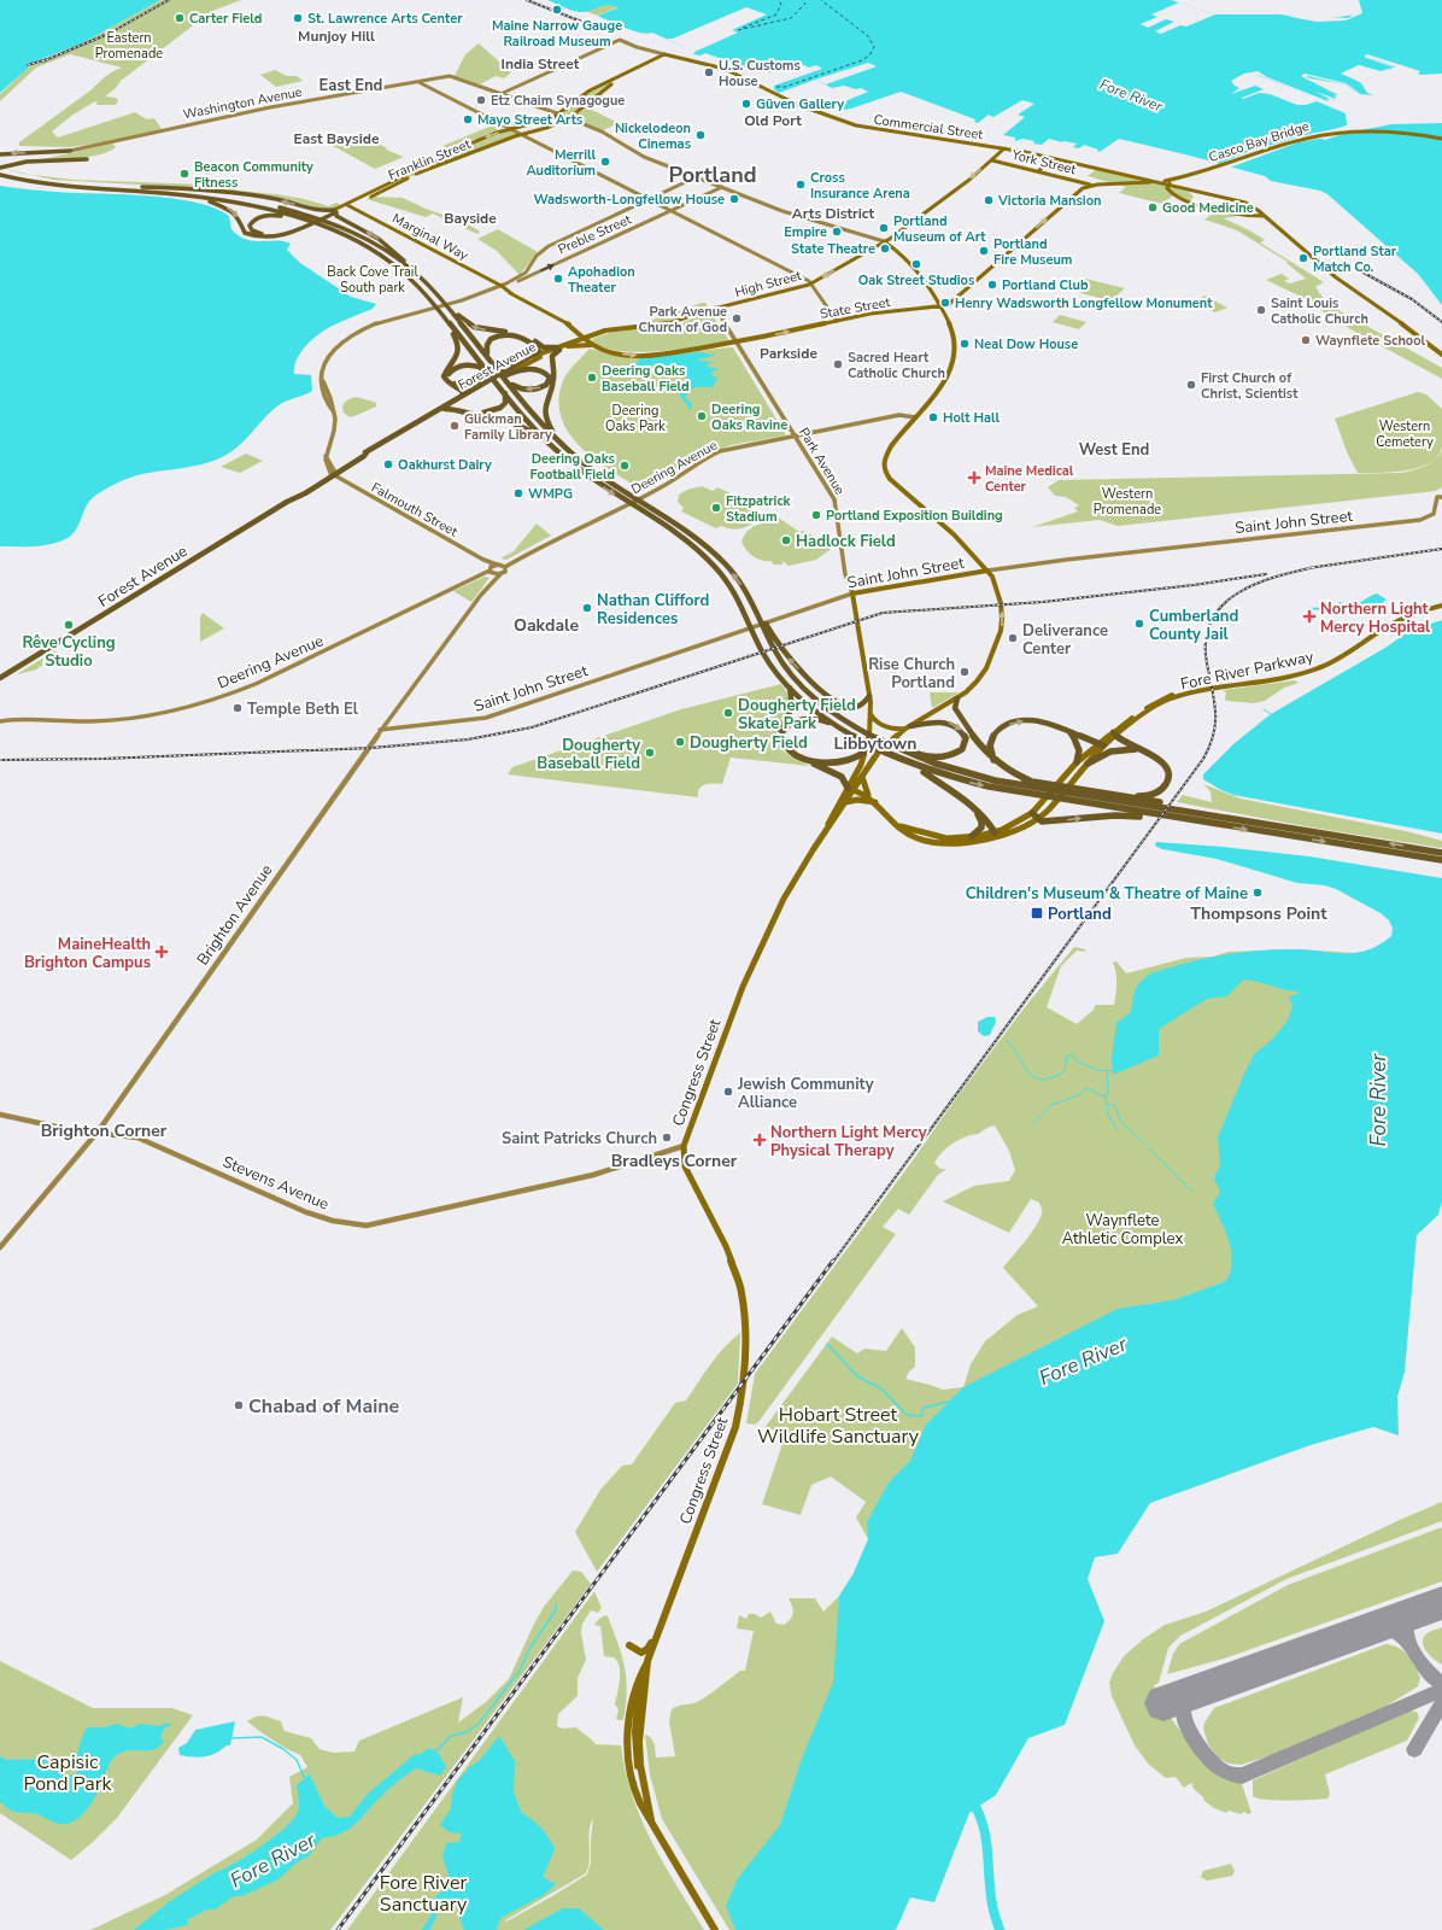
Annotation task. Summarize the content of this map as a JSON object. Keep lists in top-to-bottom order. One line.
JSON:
{"streets":{"highway":["Forest Avenue"],"main road":["Washington Avenue","Commercial Street","Casco Bay Bridge","Franklin Street","York Street","Preble Street","Marginal Way","High Street","State Street","Park Avenue","Deering Avenue","Falmouth Street","Saint John Street","Fore River Parkway","Brighton Avenue","Congress Street","Stevens Avenue"]},"crossings":[["Washington Avenue","Congress Street"],["Commercial Street","Franklin Street"],["Commercial Street","High Street"],["Commercial Street","Congress Street"],["Casco Bay Bridge","York Street"],["Casco Bay Bridge","State Street"],["Franklin Street","Marginal Way"],["Franklin Street","Congress Street"],["York Street","High Street"],["York Street","State Street"],["Preble Street","Marginal Way"],["Preble Street","Congress Street"],["Marginal Way","State Street"],["Marginal Way","Forest Avenue"],["High Street","Forest Avenue"],["High Street","Park Avenue"],["High Street","Congress Street"],["State Street","Forest Avenue"],["State Street","Park Avenue"],["State Street","Congress Street"],["Forest Avenue","Falmouth Street"],["Park Avenue","Deering Avenue"],["Park Avenue","Saint John Street"],["Park Avenue","Congress Street"],["Deering Avenue","Falmouth Street"],["Deering Avenue","Brighton Avenue"],["Deering Avenue","Congress Street"],["Falmouth Street","Brighton Avenue"],["Saint John Street","Brighton Avenue"],["Saint John Street","Congress Street"],["Fore River Parkway","Congress Street"],["Brighton Avenue","Stevens Avenue"],["Congress Street","Stevens Avenue"]],"one_way":["High Street","State Street"],"districts":["Munjoy Hill","India Street","East End","Old Port","East Bayside","Portland","Arts District","Bayside","Parkside","West End","Oakdale","Libbytown","Thompsons Point","Brighton Corner","Bradleys Corner"],"water":["Fore River"],"parks":["Eastern Promenade","Back Cove Trail South park","Deering Oaks Park","Western Cemetery","Western Promenade","Waynflete Athletic Complex","Hobart Street Wildlife Sanctuary","Capisic Pond Park","Fore River Sanctuary"],"places":{"other":["Maine Narrow Gauge Railroad Museum","Carter Field","St. Lawrence Arts Center","U.S. Customs House","Etz Chaim Synagogue","Güven Gallery","Mayo Street Arts","Nickelodeon Cinemas","Merrill Auditorium","Beacon Community Fitness","Cross Insurance Arena","Wadsworth-Longfellow House","Victoria Mansion","Good Medicine","Portland Museum of Art","Empire","State Theatre","Portland Fire Museum","Portland Star Match Co.","Oak Street Studios","Apohadion Theater","Portland Club","Henry Wadsworth Longfellow Monument","Saint Louis Catholic Church","Park Avenue Church of God","Waynflete School","Neal Dow House","Sacred Heart Catholic Church","Deering Oaks Baseball Field","First Church of Christ, Scientist","Deering Oaks Ravine","Holt Hall","Glickman Family Library","Oakhurst Dairy","Deering Oaks Football Field","WMPG","Fitzpatrick Stadium","Portland Exposition Building","Hadlock Field","Nathan Clifford Residences","Cumberland County Jail","Rêve Cycling Studio","Deliverance Center","Rise Church Portland","Temple Beth El","Dougherty Field Skate Park","Dougherty Field","Dougherty Baseball Field","Children's Museum & Theatre of Maine","Jewish Community Alliance","Saint Patricks Church","Chabad of Maine"],"health":["Maine Medical Center","Northern Light Mercy Hospital","MaineHealth Brighton Campus","Northern Light Mercy Physical Therapy"],"transit":["Portland"]}}
